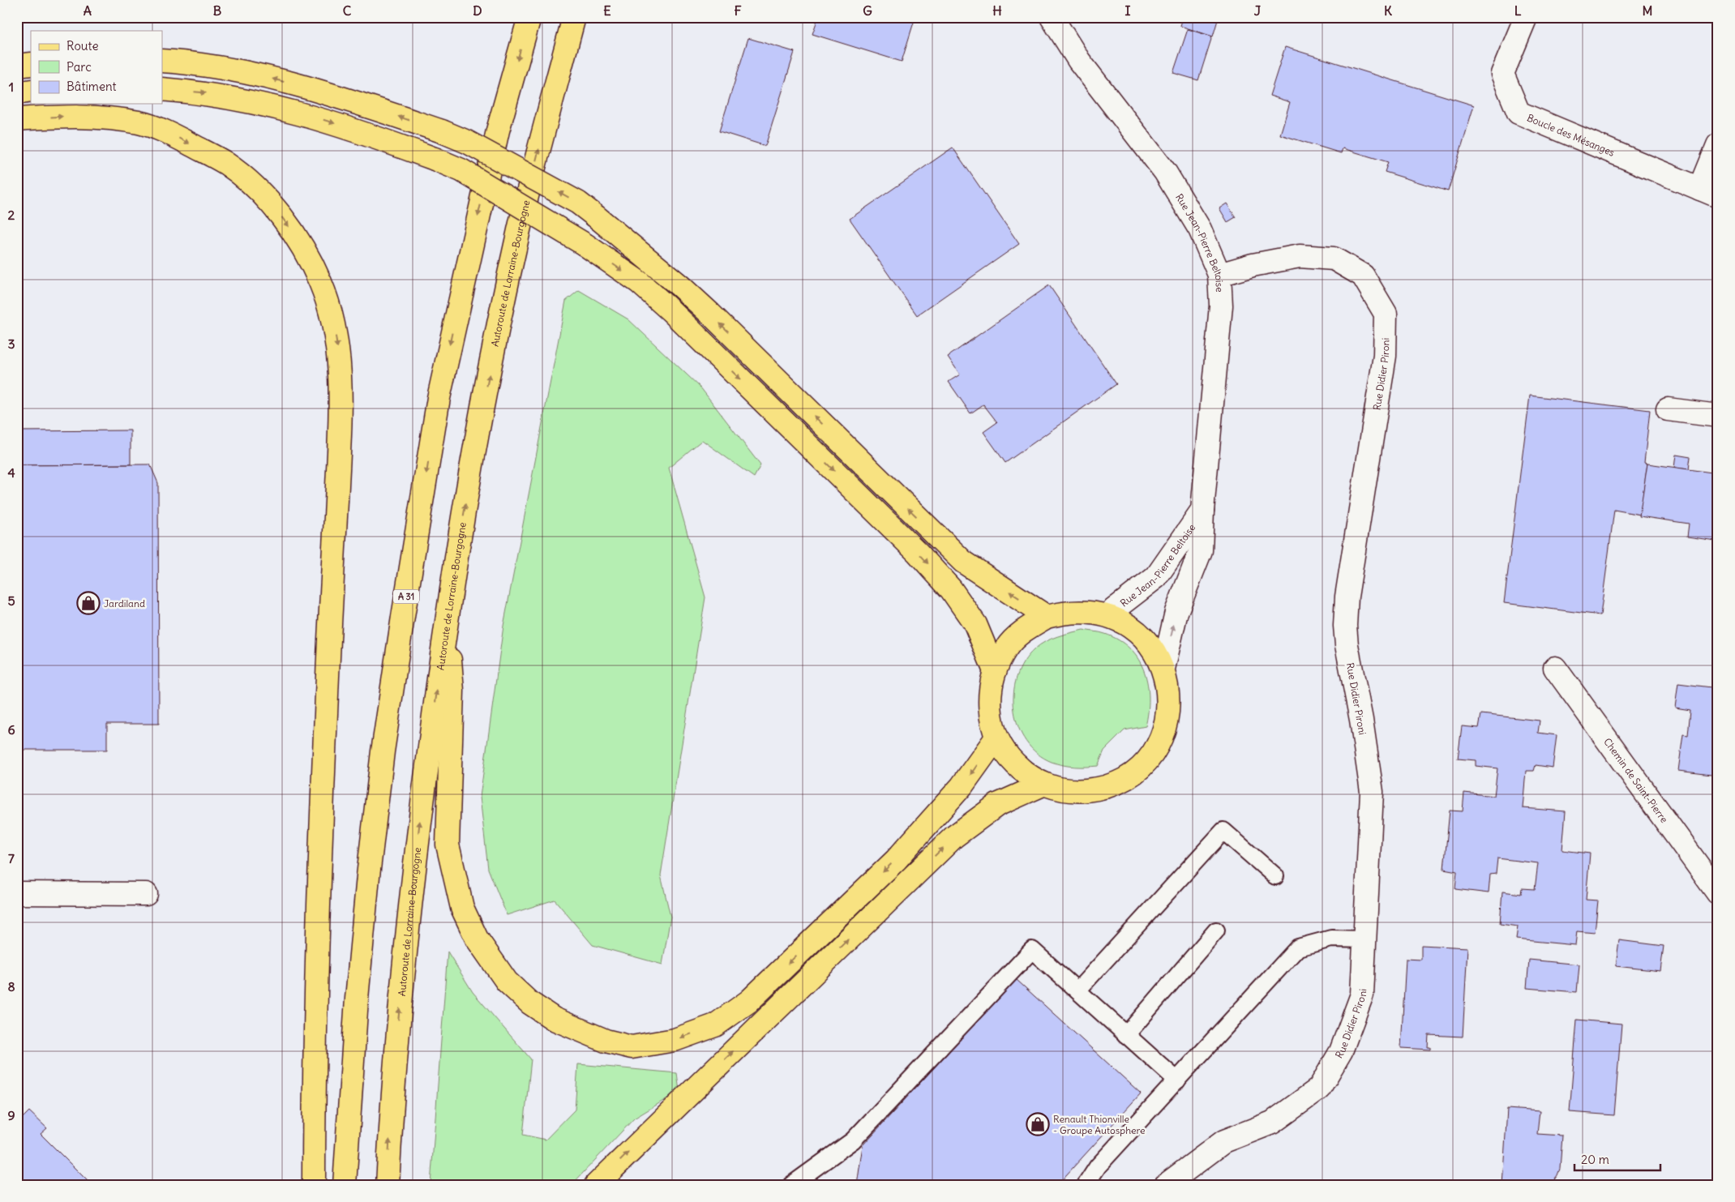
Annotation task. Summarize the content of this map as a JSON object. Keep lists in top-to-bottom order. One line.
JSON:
{"streets":{"main road":["Autoroute de Lorraine-Bourgogne","A 31"],"street":["Boucle des Mésanges","Rue Jean-Pierre Beltoise","Rue Didier Pironi","Chemin de Saint-Pierre"]},"crossings":[["Rue Jean-Pierre Beltoise","Rue Didier Pironi"]],"places":{"shop":["Jardiland","Renault Thionville - Groupe Autosphere"]},"legend":["Route","Parc","Bâtiment"],"scale_bar":"20 m","grid":{"columns":["A","B","C","D","E","F","G","H","I","J","K","L","M"],"rows":["1","2","3","4","5","6","7","8","9"]}}
